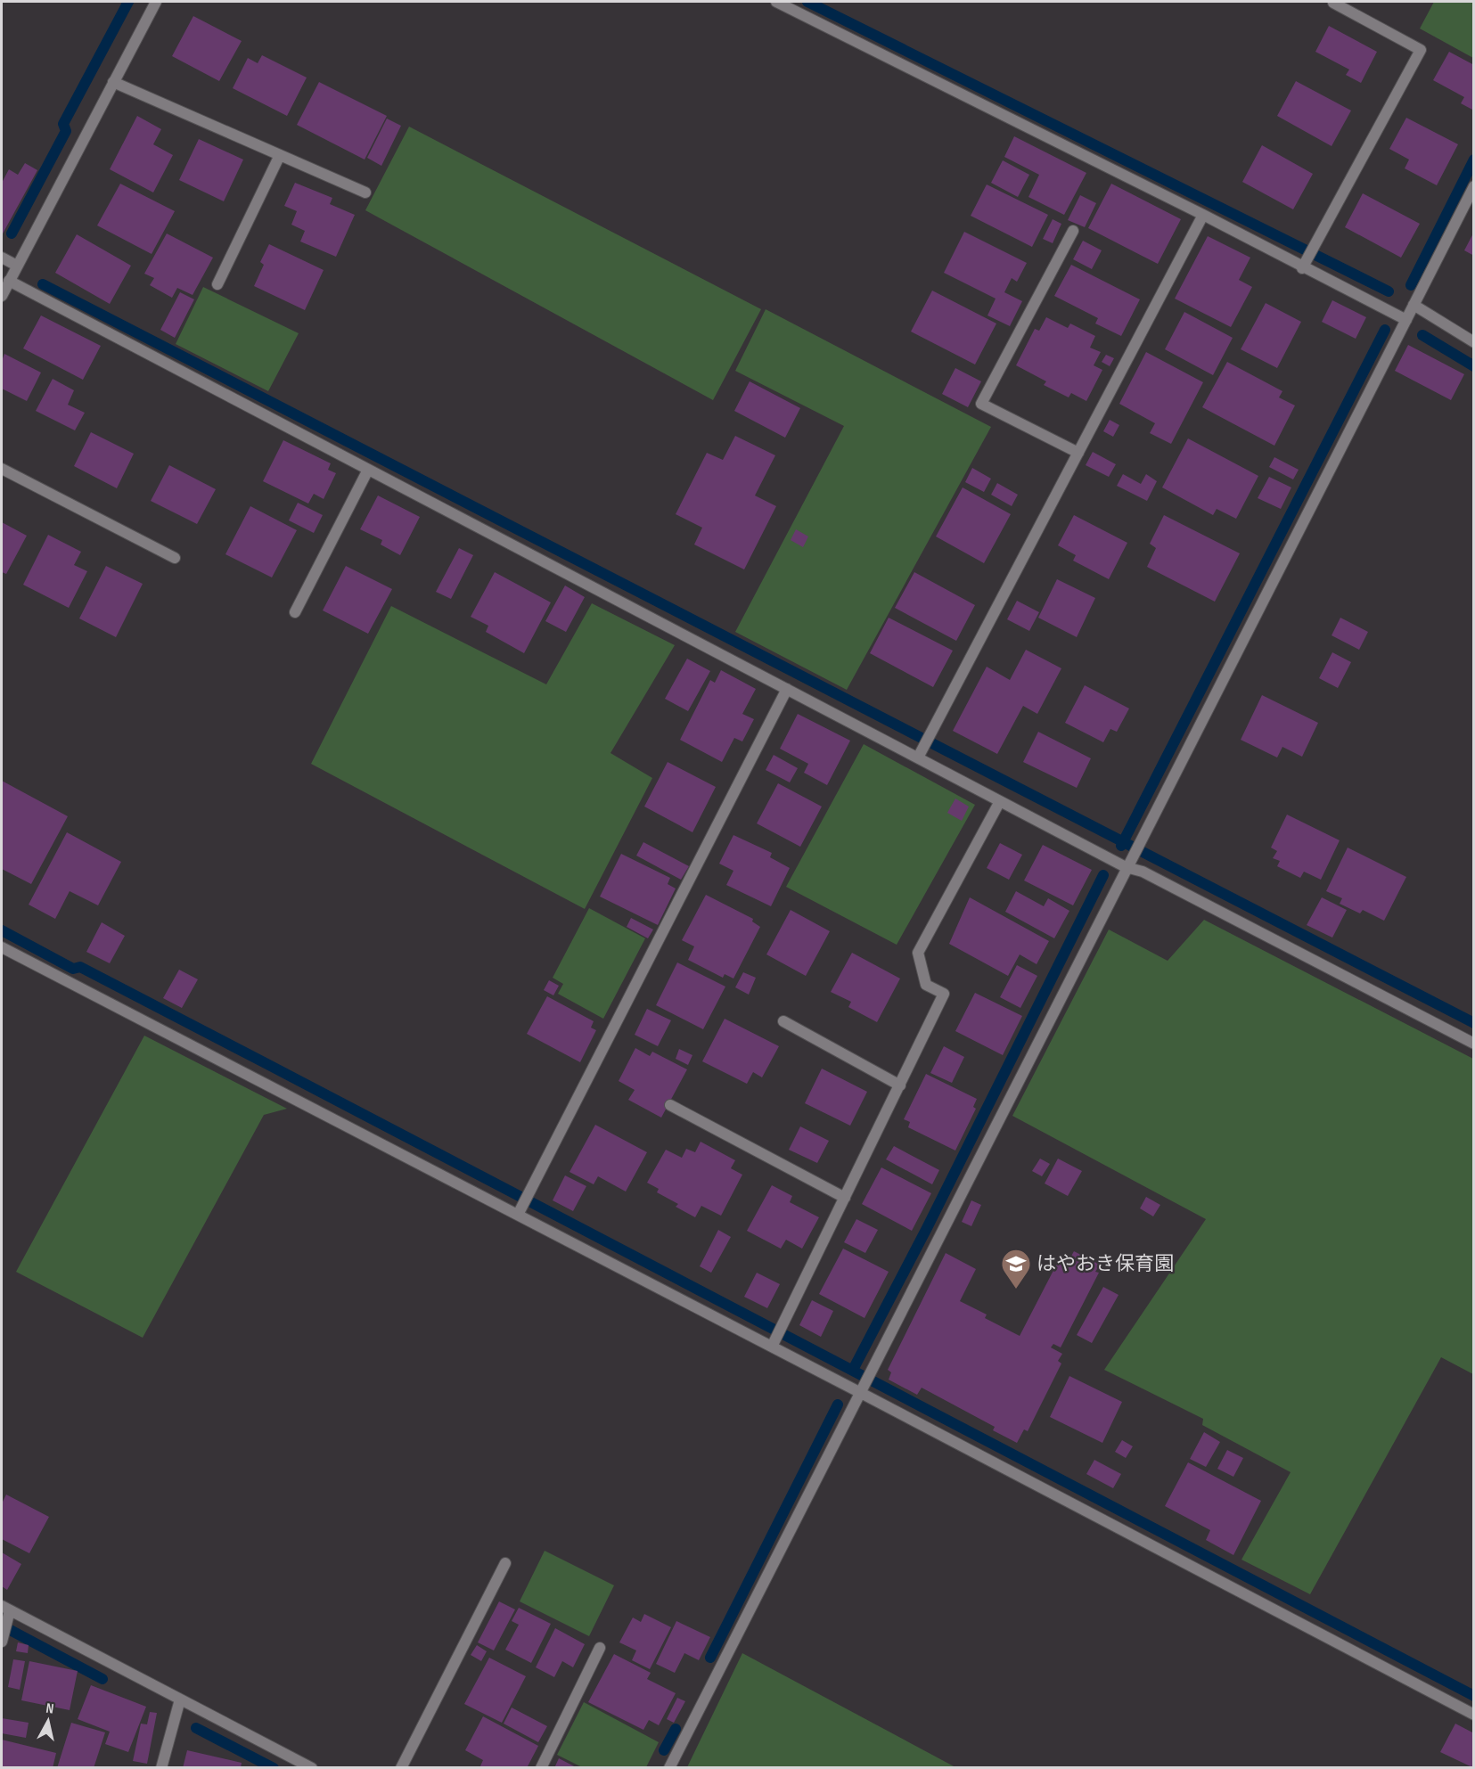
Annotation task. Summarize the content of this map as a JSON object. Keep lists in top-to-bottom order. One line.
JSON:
{"places":{"school or university":["はやおき保育園"]},"north":"top"}
